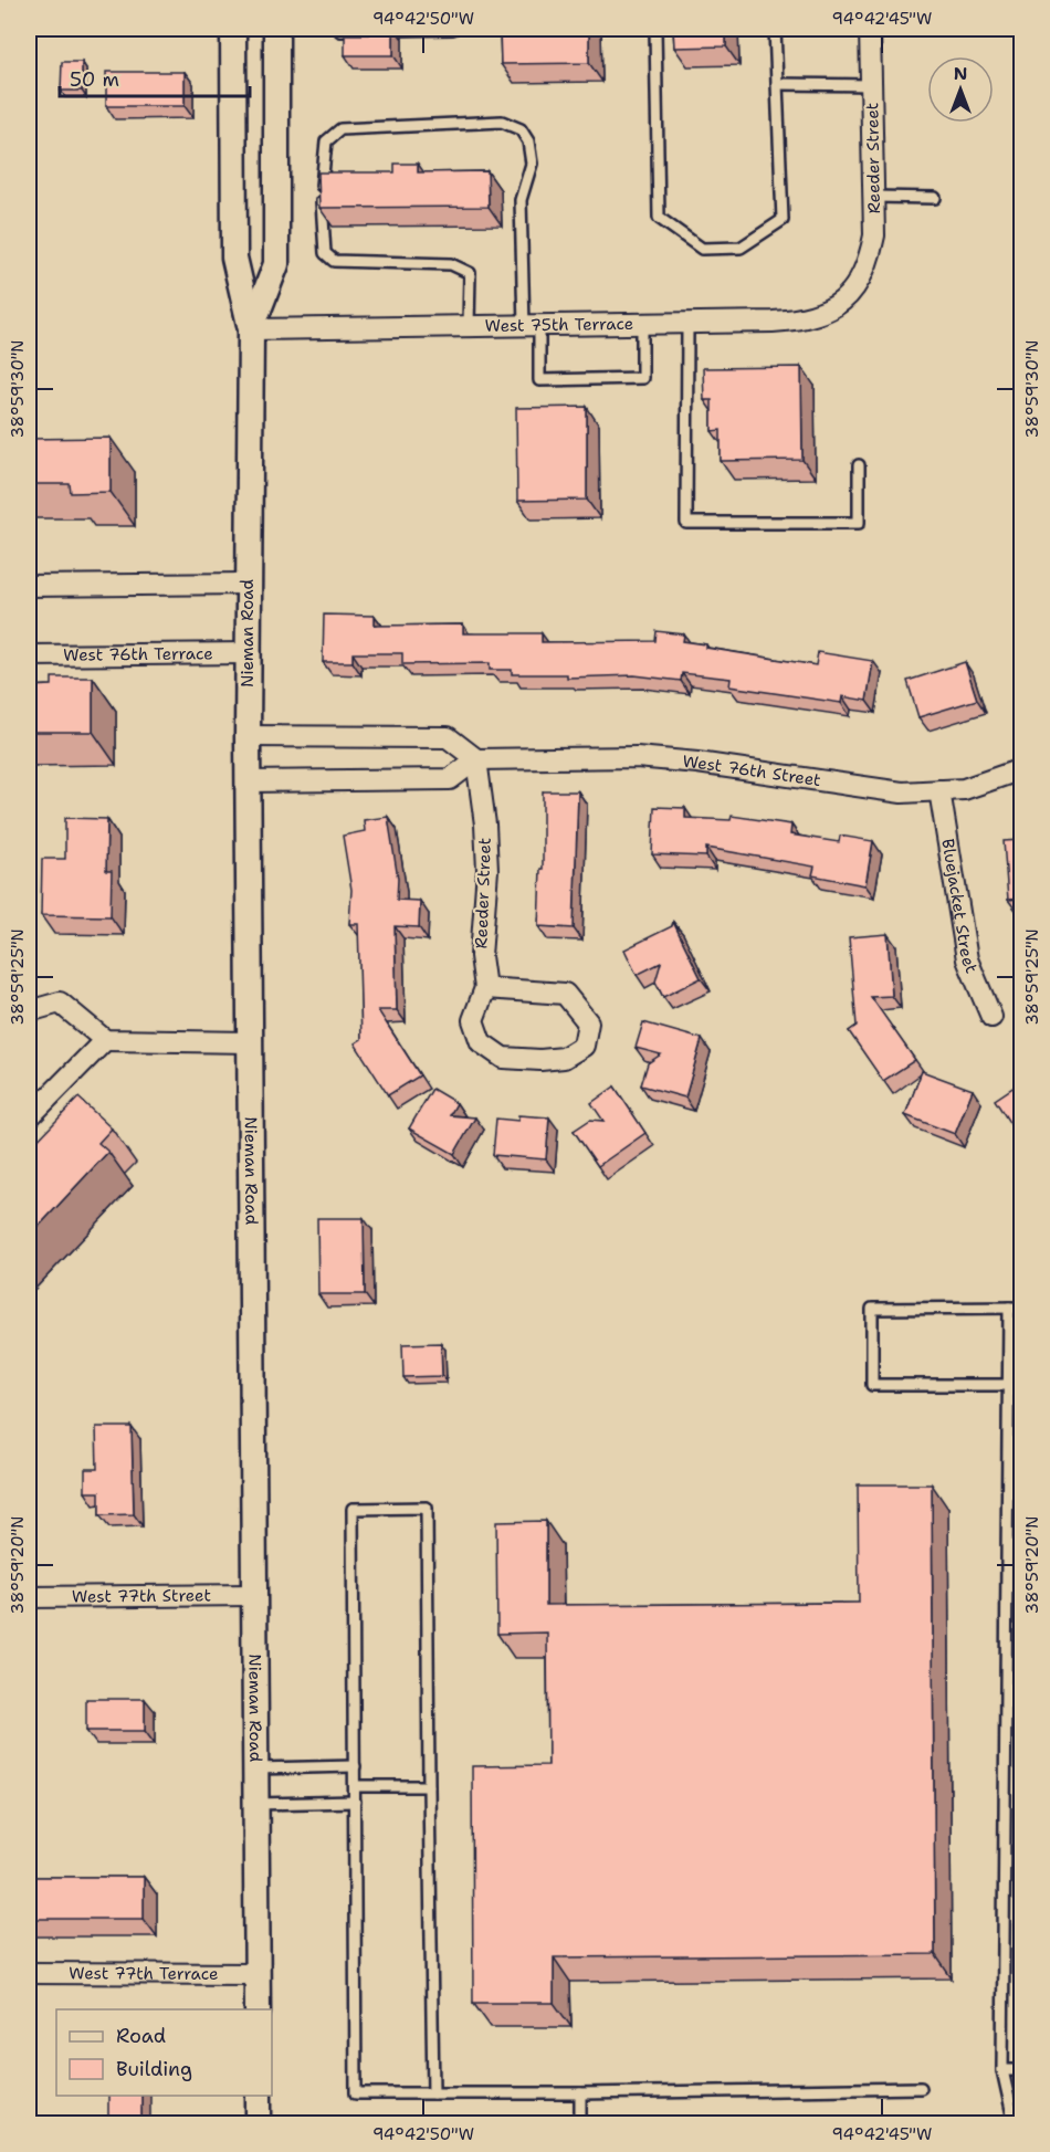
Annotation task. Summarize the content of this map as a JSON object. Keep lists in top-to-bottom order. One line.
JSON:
{"streets":{"street":["Reeder Street","West 75th Terrace","Nieman Road","West 76th Terrace","West 76th Street","Bluejacket Street","West 77th Street","West 77th Terrace"]},"crossings":[["Reeder Street","West 75th Terrace"],["Reeder Street","West 76th Street"],["West 75th Terrace","Nieman Road"],["Nieman Road","West 76th Terrace"],["Nieman Road","West 77th Street"],["Nieman Road","West 77th Terrace"],["West 76th Street","Bluejacket Street"]],"legend":["Road","Building"],"scale_bar":"50 m","north":"top","coordinates":["94°42'50\"W","94°42'45\"W","38°59'30\"N","38°59'25\"N","38°59'20\"N"]}
